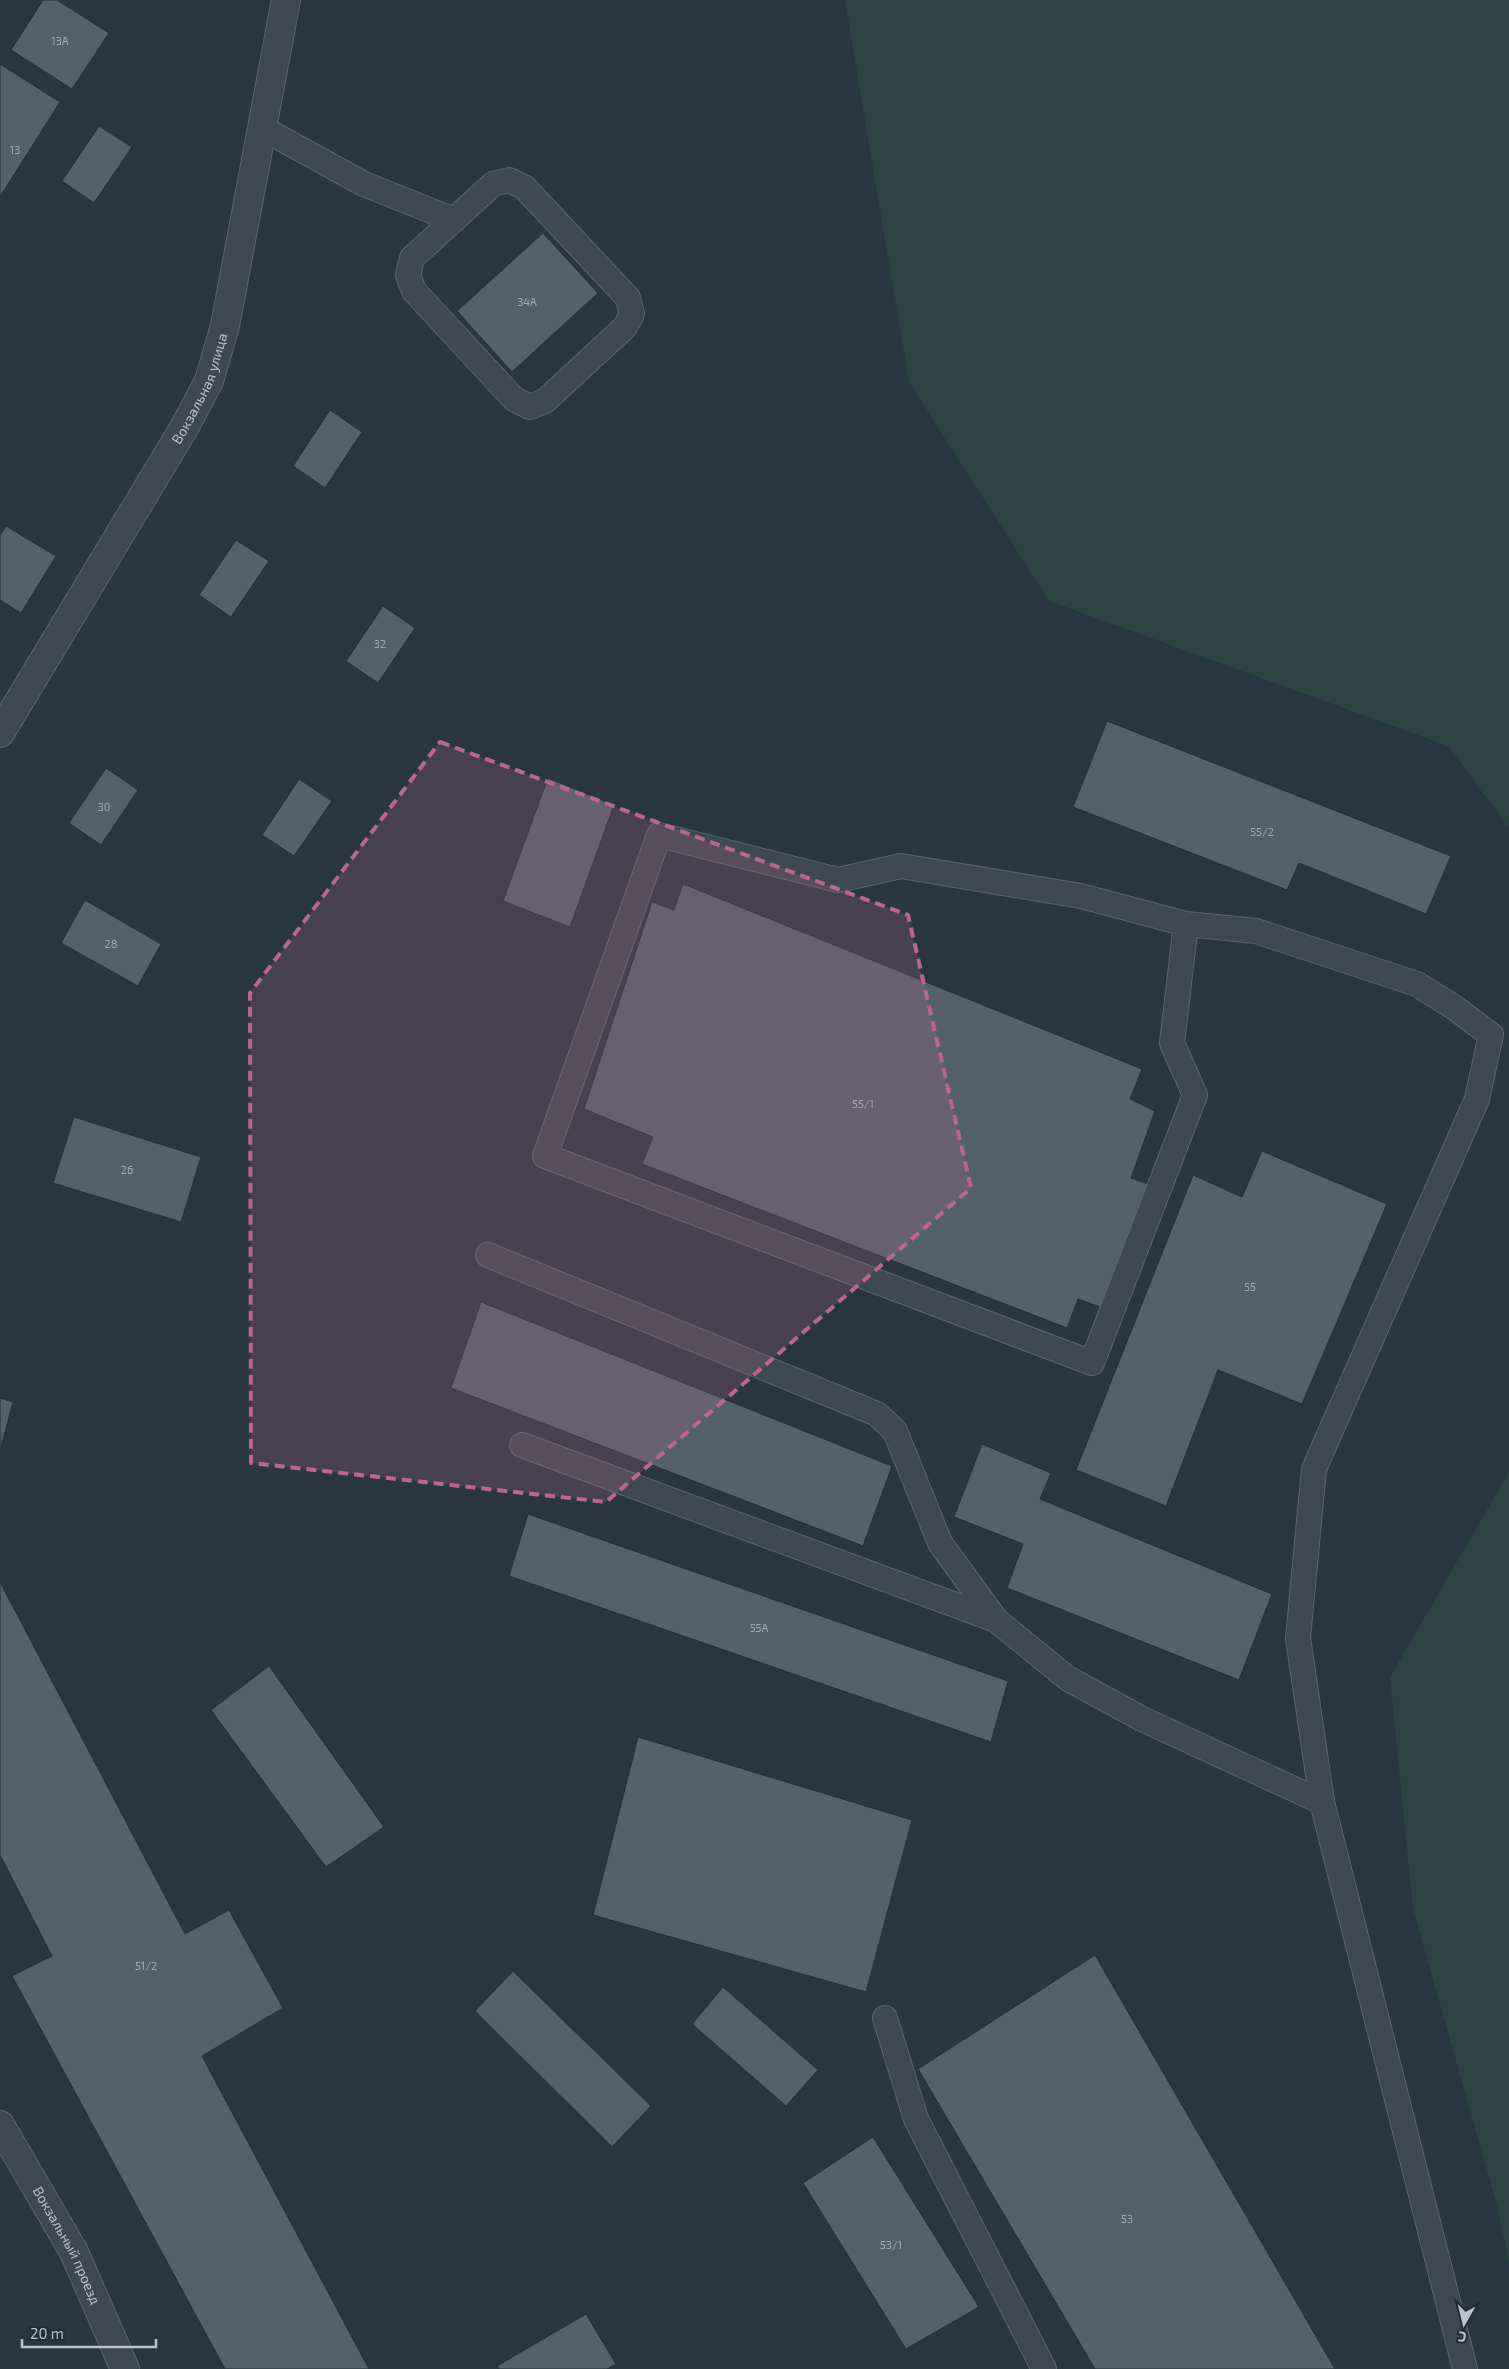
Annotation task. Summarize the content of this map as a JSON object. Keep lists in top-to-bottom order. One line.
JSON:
{"streets":{"street":["Вокзальная улица","Вокзальный проезд"]},"house_numbers":["13А","13","34А","32","30","55/2","28","55/1","26","55","55А","51/2","53","53/1"],"scale_bar":"20 m","north":"bottom"}
